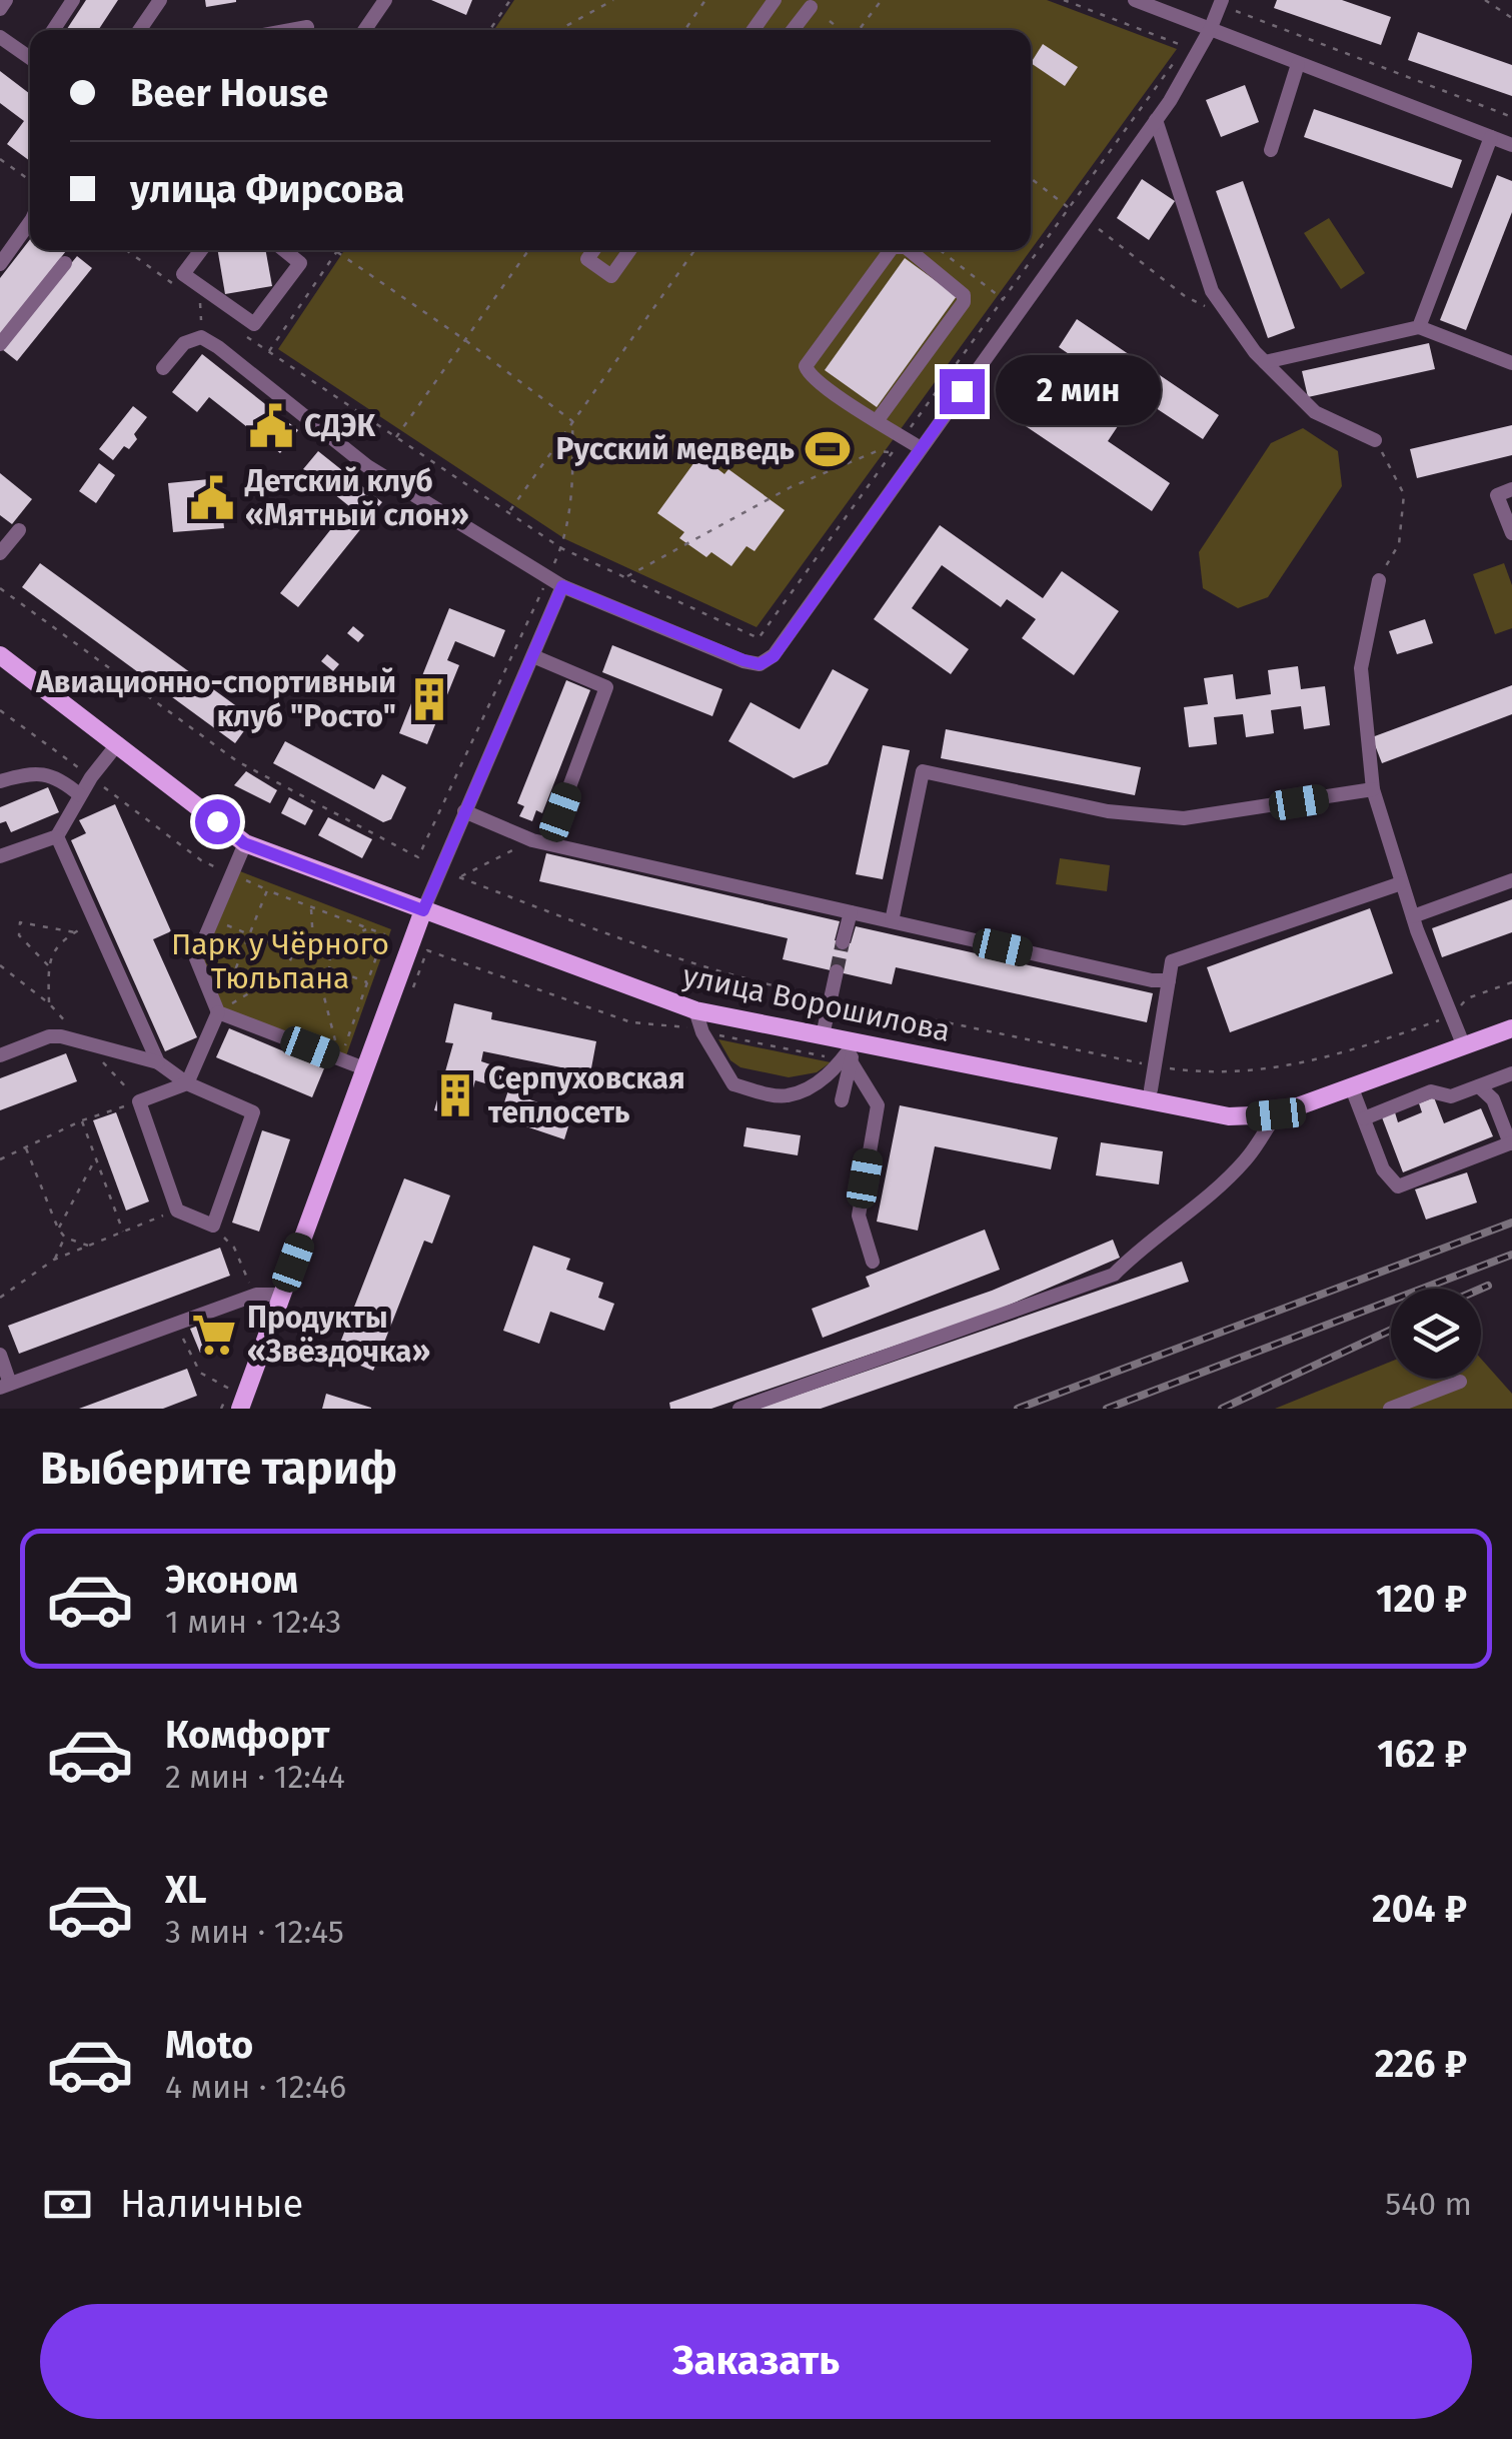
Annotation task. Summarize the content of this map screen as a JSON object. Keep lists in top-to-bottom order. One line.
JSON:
{"streets":{"main road":["улица Ворошилова"]},"parks":["Парк у Чёрного Тюльпана"],"places":{"public building":["СДЭК","Детский клуб «Мятный слон»"],"sports":["Русский медведь"],"building":["Авиационно-спортивный клуб \"Росто\"","Серпуховская теплосеть"],"supermarket":["Продукты «Звёздочка»"]},"page":{"banner":["Beer House","улица Фирсова"],"bubble":"2 мин","heading":"Выберите тариф","list":[{"name":"Эконом","note":"1 мин · 12:43","value":"120 ₽"},{"name":"Комфорт","note":"2 мин · 12:44","value":"162 ₽"},{"name":"XL","note":"3 мин · 12:45","value":"204 ₽"},{"name":"Moto","note":"4 мин · 12:46","value":"226 ₽"}],"pay":["Наличные","540 m"],"buttons":"Заказать"}}
